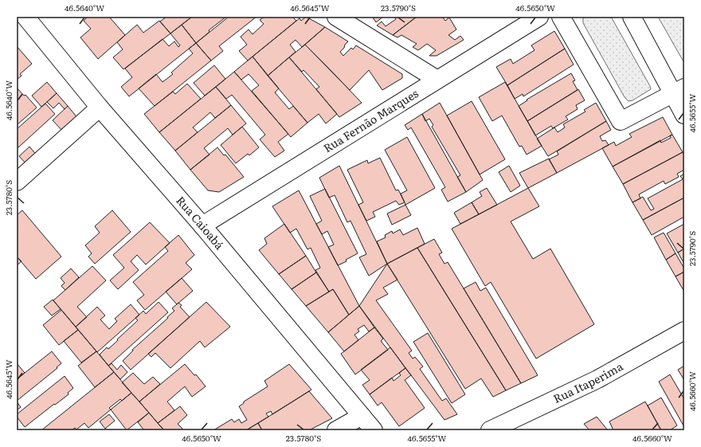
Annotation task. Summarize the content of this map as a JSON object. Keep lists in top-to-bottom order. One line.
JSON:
{"streets":{"street":["Rua Fernão Marques","Rua Caioabá","Rua Itaperima"]},"crossings":[["Rua Fernão Marques","Rua Caioabá"]],"coordinates":["46.5640°W","46.5645°W","23.5790°S","46.5650°W","46.5655°W","23.5780°S","46.5660°W"]}
